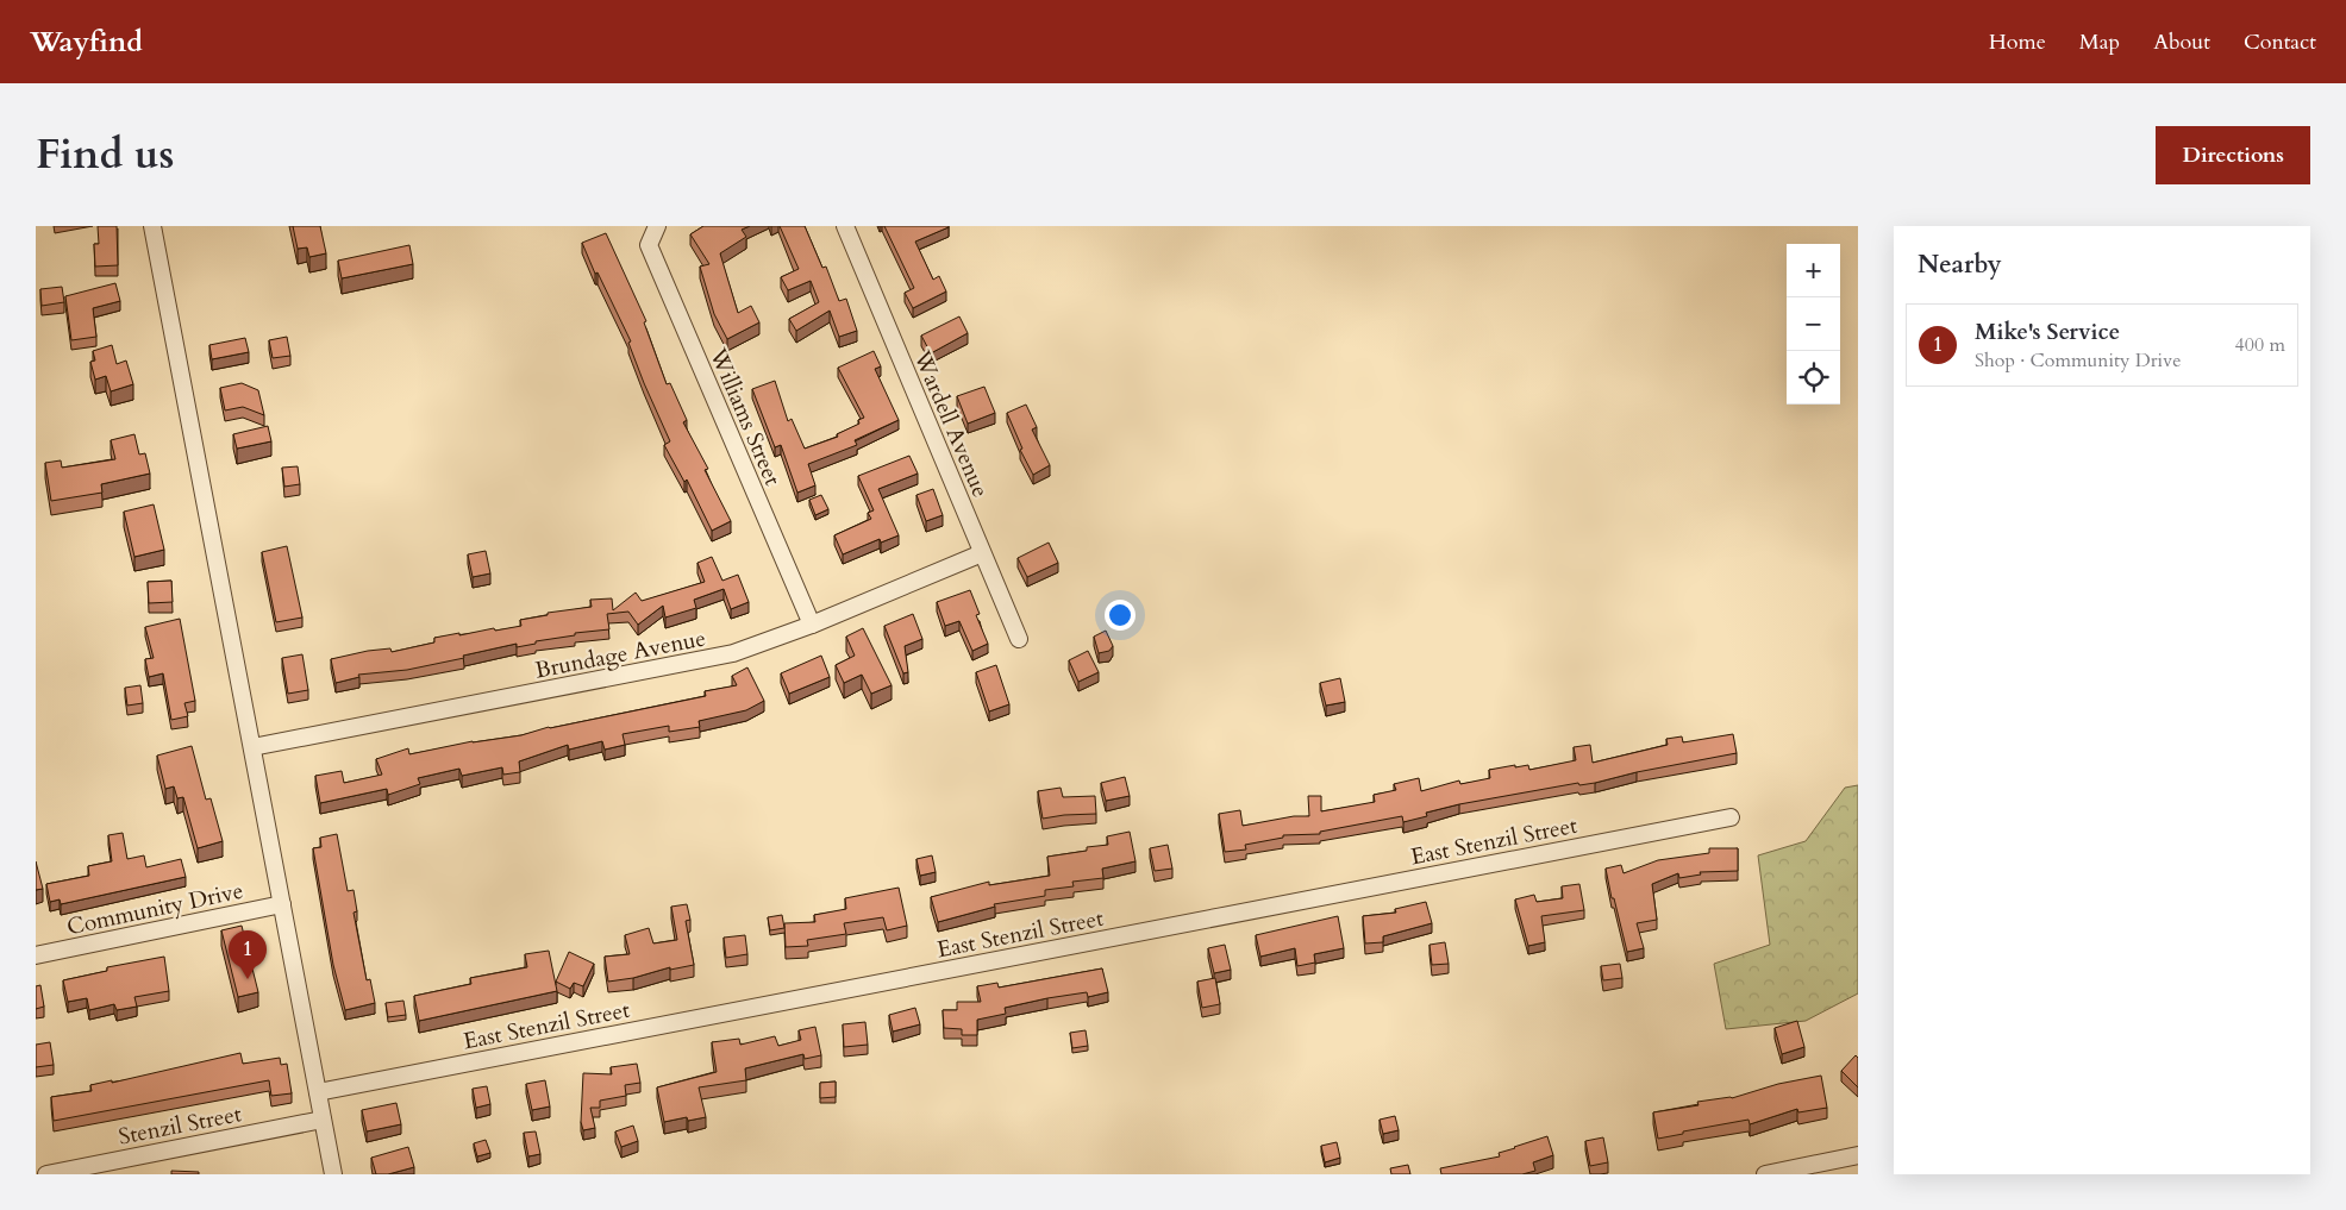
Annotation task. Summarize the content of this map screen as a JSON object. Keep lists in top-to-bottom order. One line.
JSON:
{"streets":{"street":["Williams Street","Wardell Avenue","Brundage Avenue","East Stenzil Street","Community Drive","Stenzil Street"]},"crossings":[["Williams Street","Brundage Avenue"],["Wardell Avenue","Brundage Avenue"]],"page":{"header":"Wayfind","nav":["Home","Map","About","Contact"],"title":"Find us","buttons":"Directions","heading":"Nearby","map_buttons":["+","−"],"list":[{"mark":"1","name":"Mike's Service","note":"Shop · Community Drive","value":"400 m"}],"pins":"1"}}
